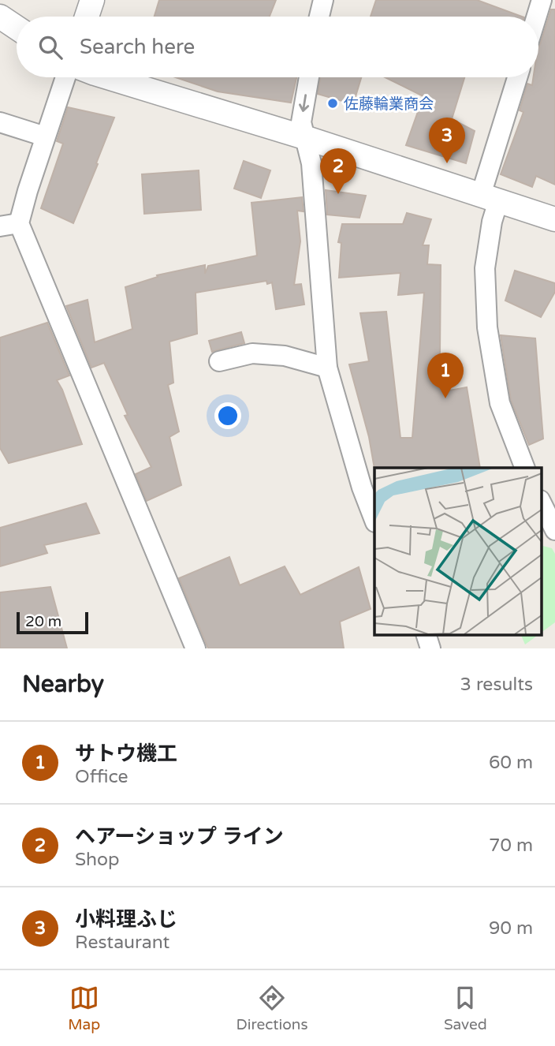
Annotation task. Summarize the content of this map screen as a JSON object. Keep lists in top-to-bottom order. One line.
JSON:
{"places":["佐藤輪業商会"],"scale_bar":"20 m","page":{"search":"Search here","pins":["3","2","1"],"scale":"20 m","heading":["Nearby","3 results"],"list":[{"mark":"1","name":"サトウ機工","note":"Office","value":"60 m"},{"mark":"2","name":"ヘアーショップ ライン","note":"Shop","value":"70 m"},{"mark":"3","name":"小料理ふじ","note":"Restaurant","value":"90 m"}],"nav":["Map","Directions","Saved"]}}
